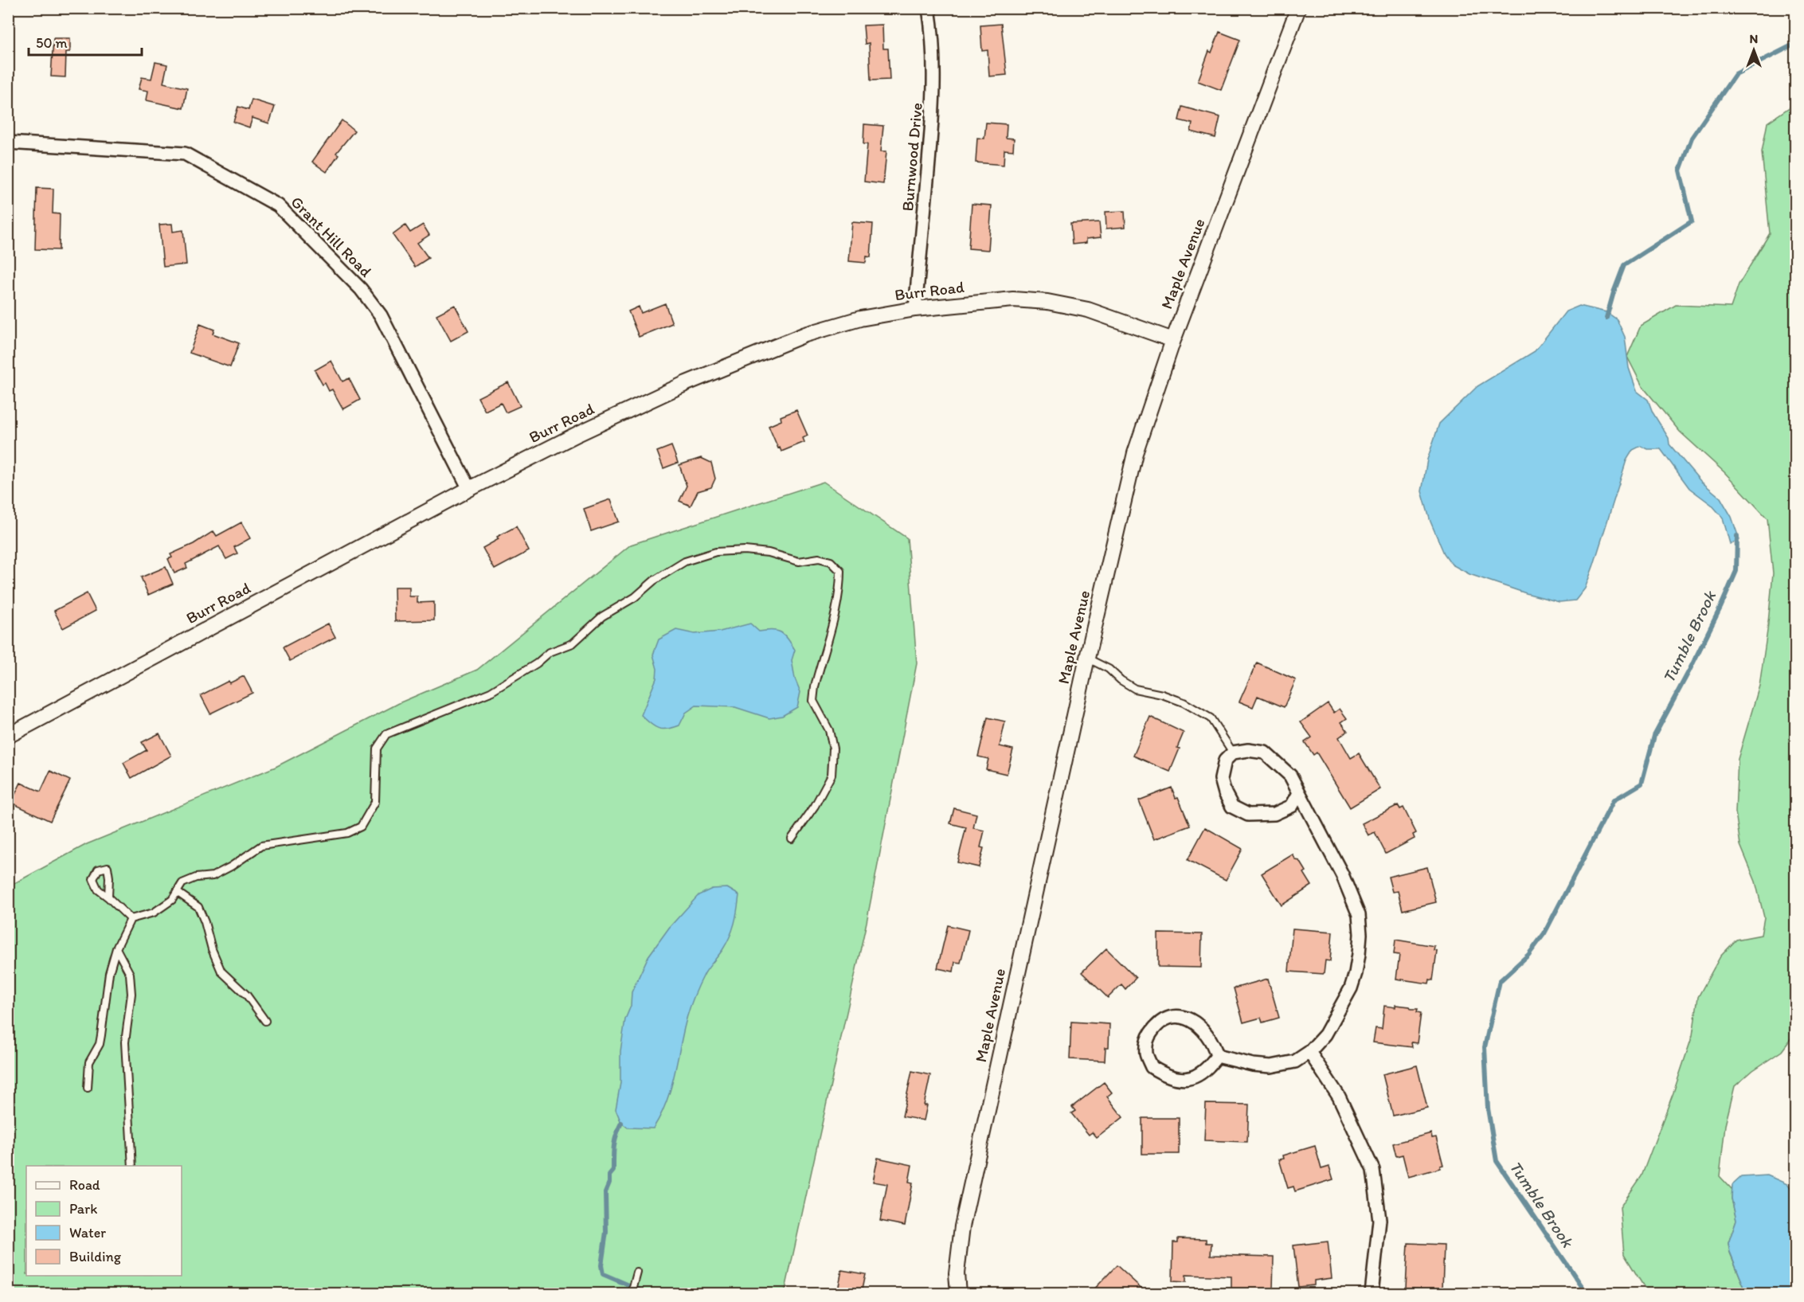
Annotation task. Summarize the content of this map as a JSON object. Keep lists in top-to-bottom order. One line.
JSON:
{"streets":{"street":["Burnwood Drive","Grant Hill Road","Maple Avenue","Burr Road"]},"crossings":[["Burnwood Drive","Burr Road"],["Grant Hill Road","Burr Road"],["Maple Avenue","Burr Road"]],"water":["Tumble Brook"],"legend":["Road","Park","Water","Building"],"scale_bar":"50 m","north":"top"}
